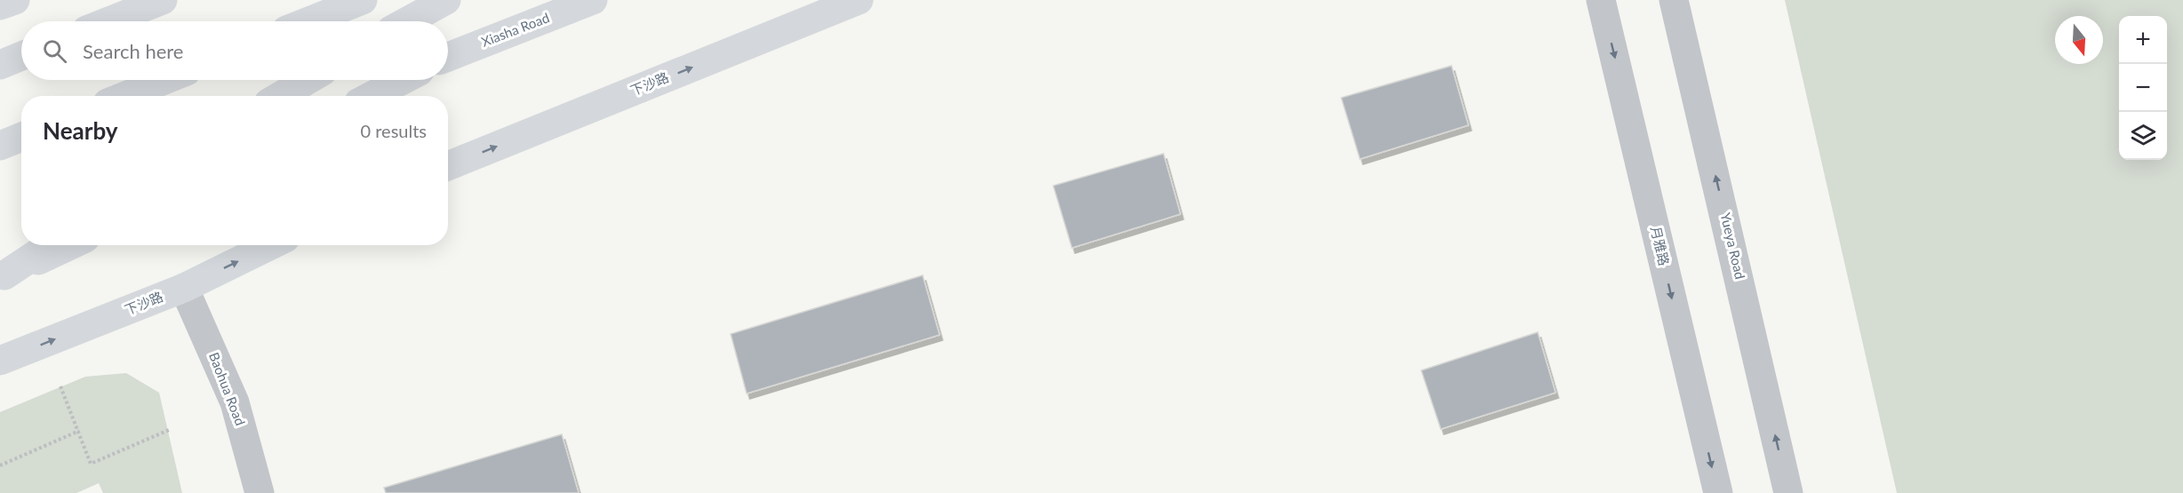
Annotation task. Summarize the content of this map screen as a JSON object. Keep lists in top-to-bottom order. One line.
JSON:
{"streets":{"main road":["Xiasha Road","下沙路"],"street":["月雅路","Yueya Road","Baohua Road"]},"crossings":[["下沙路","Baohua Road"]],"one_way":["月雅路","Yueya Road"],"north":"bottom","page":{"map_buttons":["+","−"],"search":"Search here","heading":["Nearby","0 results"]}}
